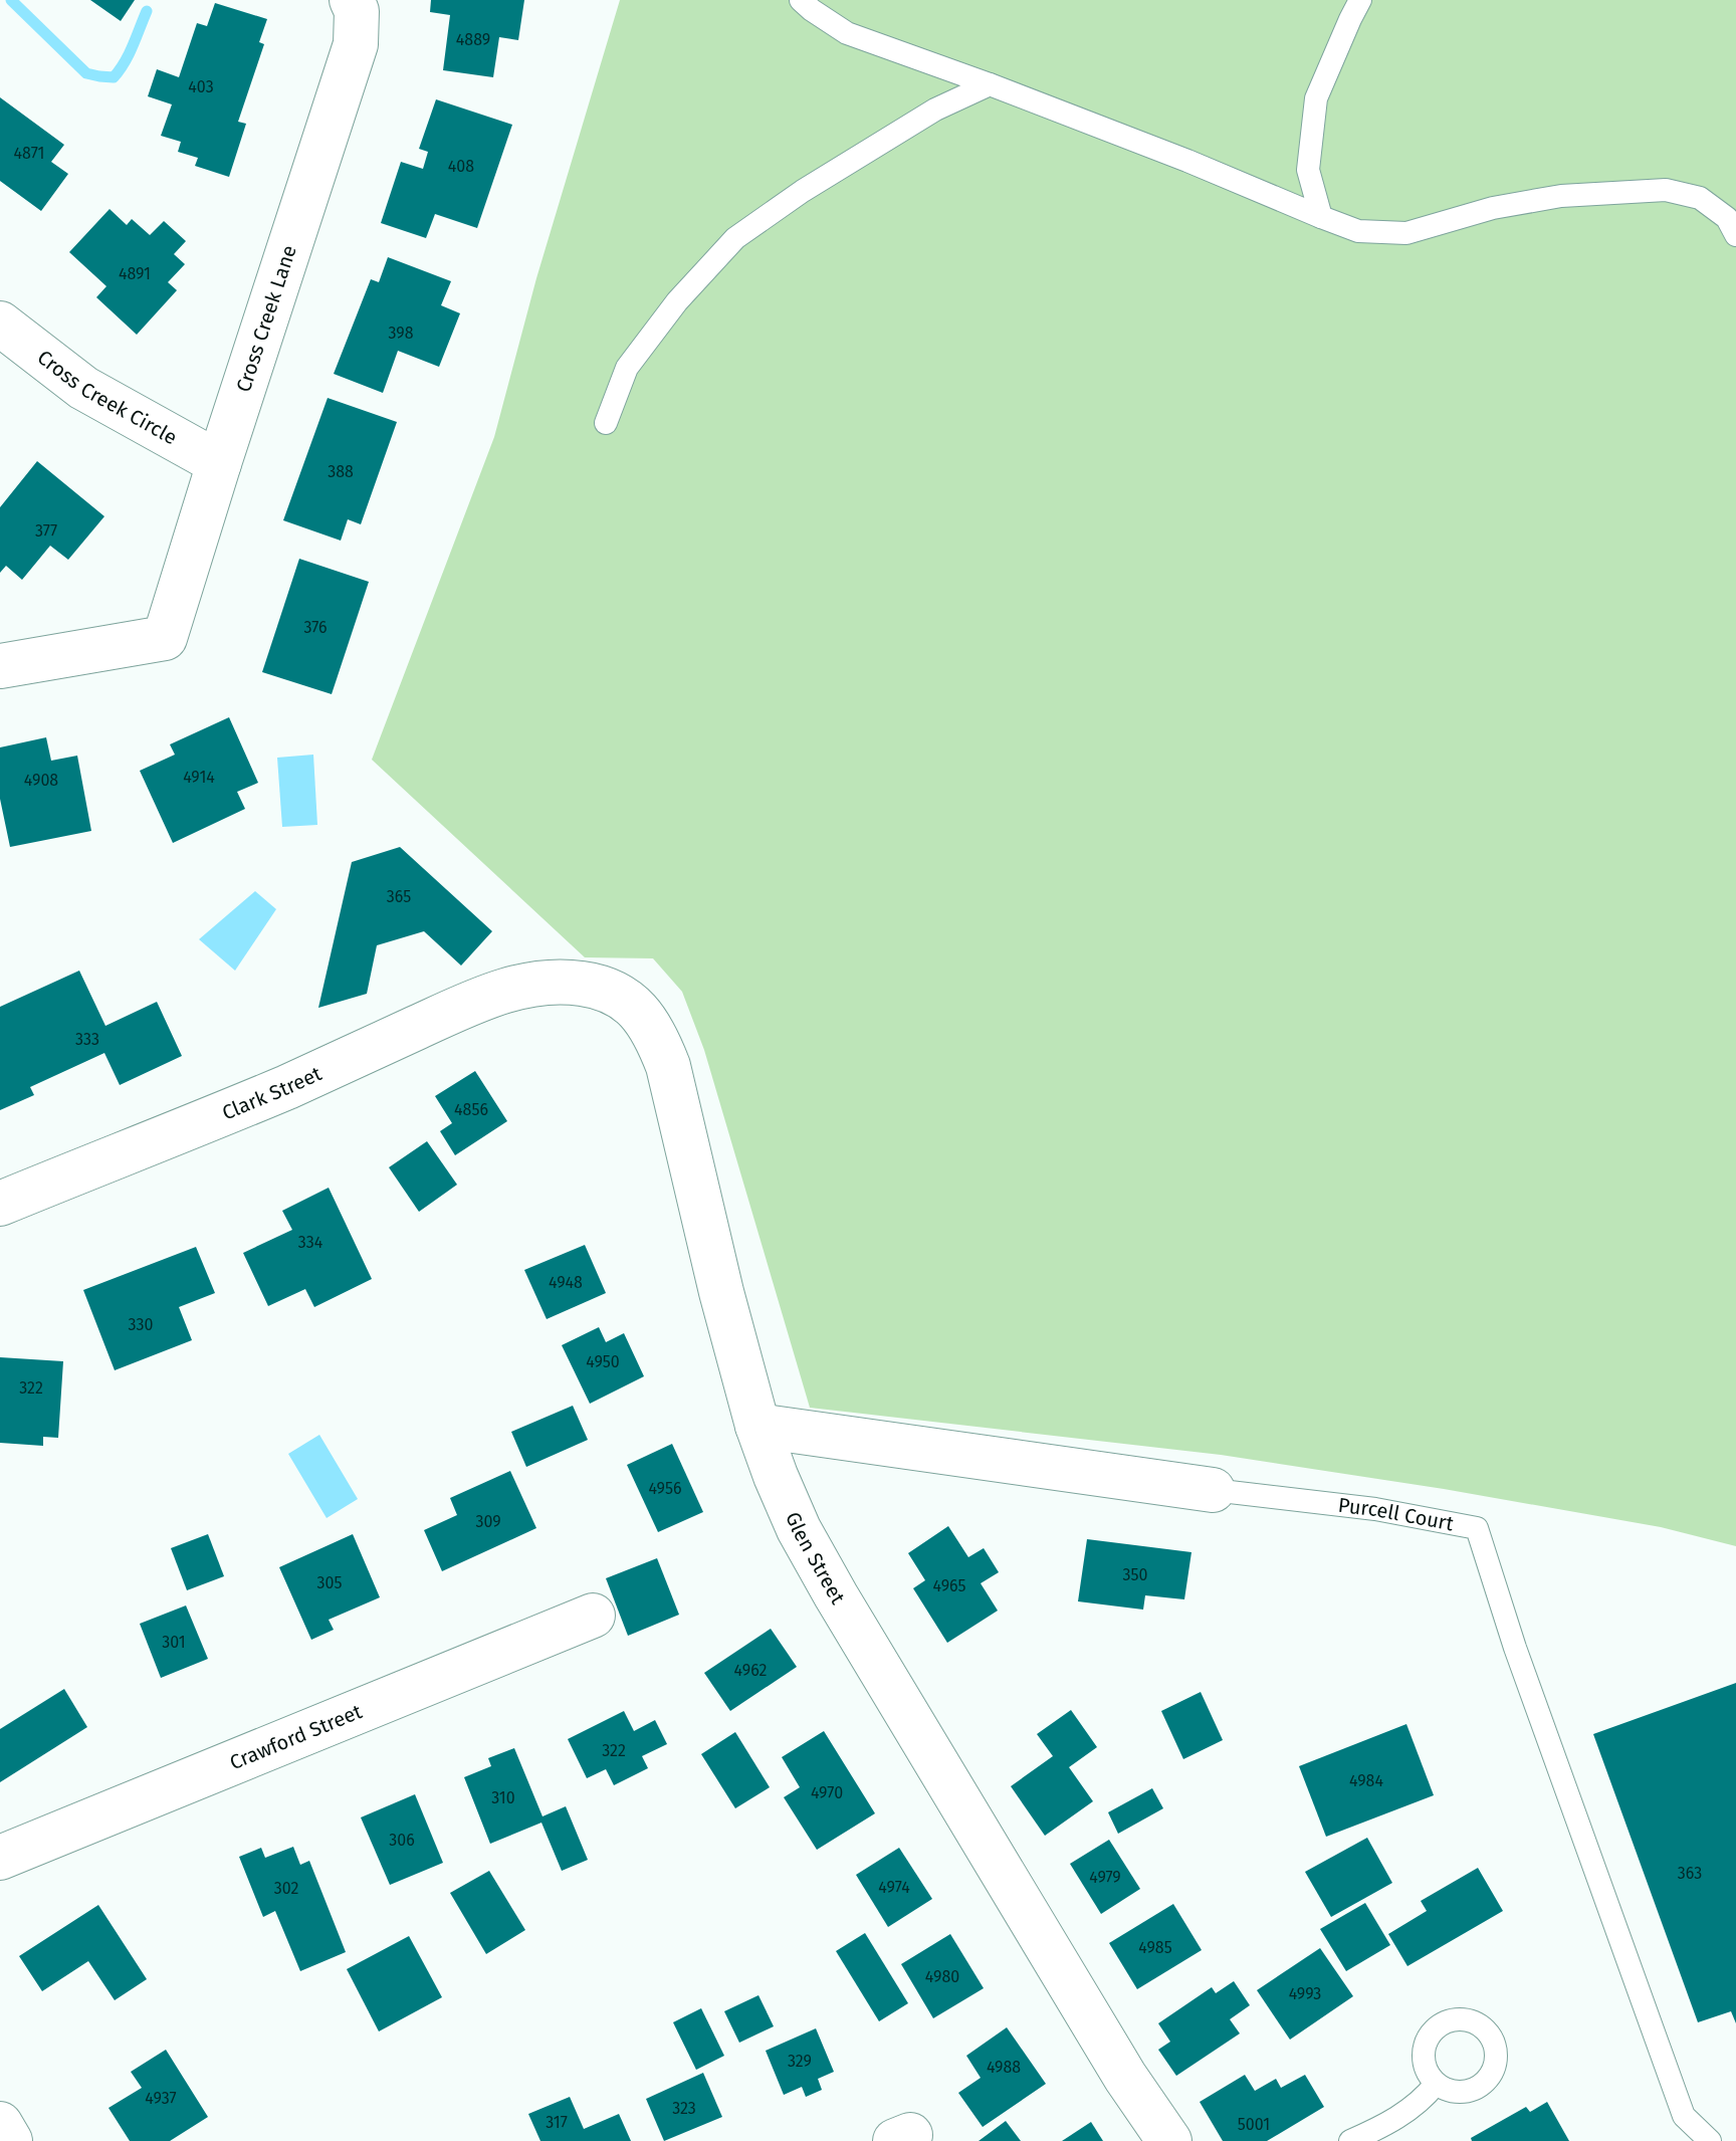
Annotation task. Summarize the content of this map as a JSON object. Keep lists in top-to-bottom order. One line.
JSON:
{"streets":{"street":["Cross Creek Lane","Cross Creek Circle","Clark Street","Purcell Court","Glen Street","Crawford Street"]},"crossings":[["Cross Creek Lane","Cross Creek Circle"],["Clark Street","Glen Street"],["Purcell Court","Glen Street"]],"house_numbers":["4889","403","4871","408","4891","398","388","377","376","4914","4908","365","333","4856","334","4948","330","4950","322","4956","309","350","305","4965","301","4962","322","4984","4970","310","306","363","4979","4974","302","4985","4980","4993","329","4988","4937","323","317","5001"]}
